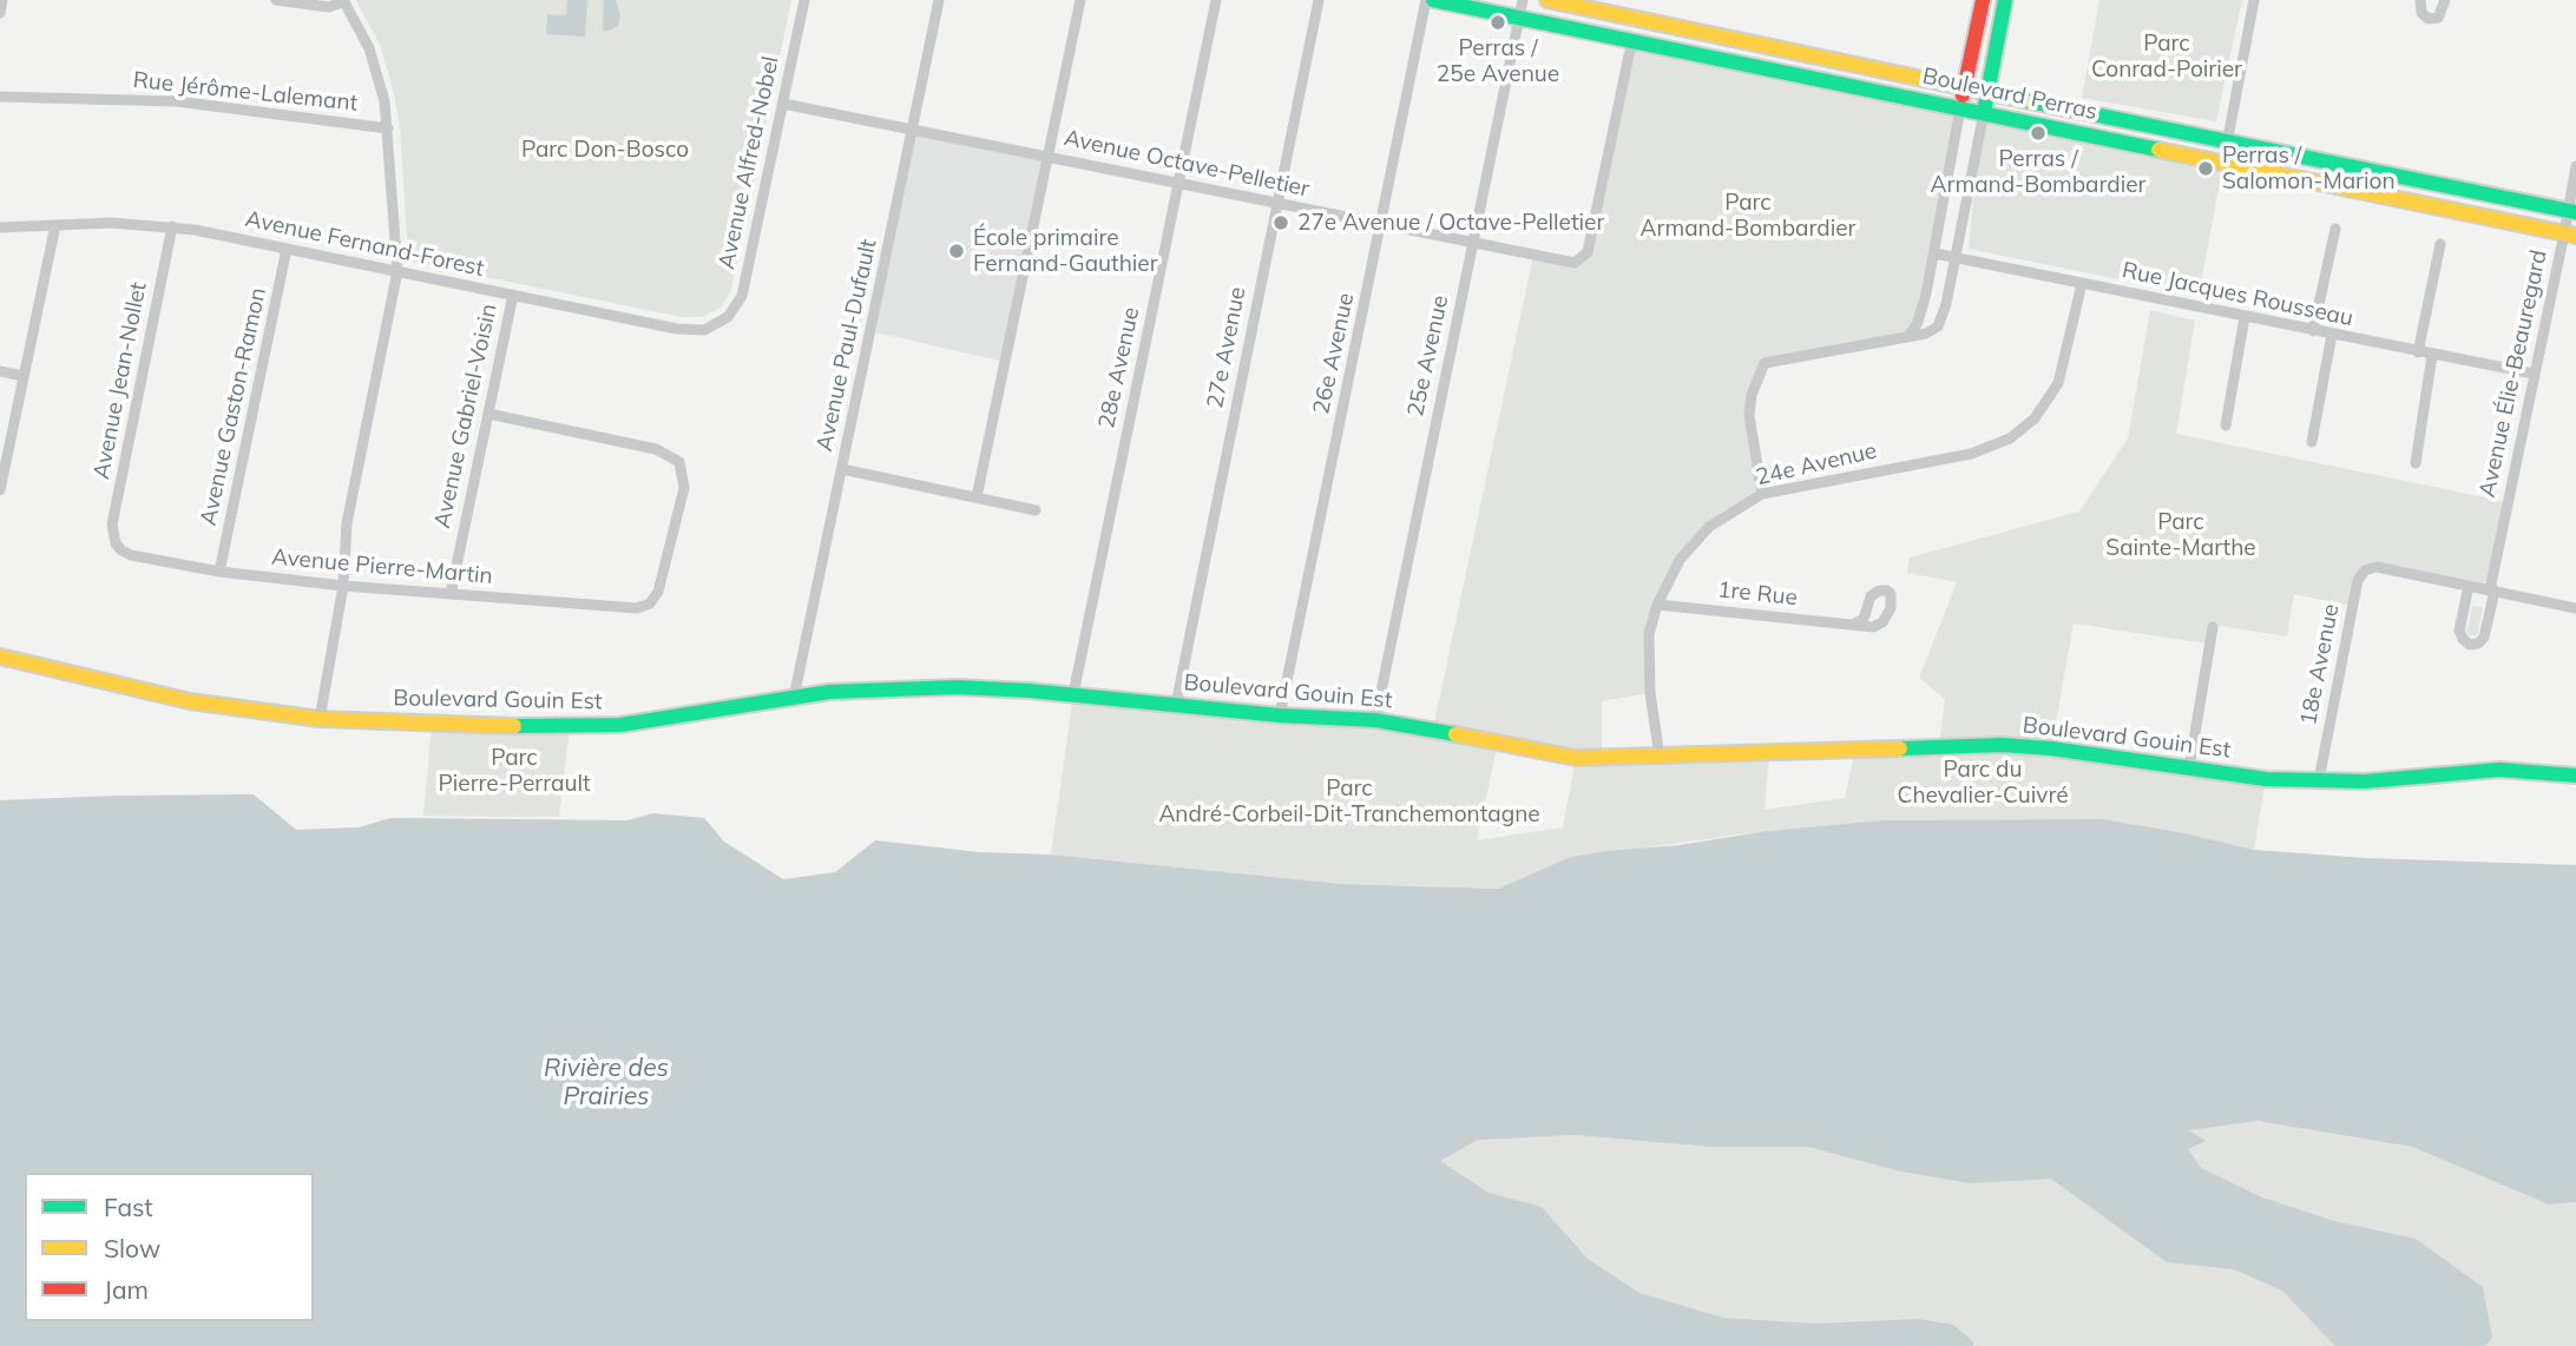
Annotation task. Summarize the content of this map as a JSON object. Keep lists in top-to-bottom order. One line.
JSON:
{"streets":{"street":["Rue Jérôme-Lalemant","Boulevard Perras","Avenue Alfred-Nobel","Avenue Octave-Pelletier","Avenue Fernand-Forest","Rue Jacques Rousseau","Avenue Paul-Dufault","27e Avenue","26e Avenue","25e Avenue","28e Avenue","Avenue Élie-Beauregard","Avenue Jean-Nollet","Avenue Gaston-Ramon","Avenue Gabriel-Voisin","24e Avenue","Avenue Pierre-Martin","1re Rue","18e Avenue","Boulevard Gouin Est"]},"crossings":[["Boulevard Perras","Avenue Octave-Pelletier"],["Boulevard Perras","25e Avenue"],["Boulevard Perras","Avenue Élie-Beauregard"],["Avenue Alfred-Nobel","Avenue Octave-Pelletier"],["Avenue Alfred-Nobel","Avenue Fernand-Forest"],["Avenue Octave-Pelletier","Avenue Paul-Dufault"],["Avenue Octave-Pelletier","27e Avenue"],["Avenue Octave-Pelletier","26e Avenue"],["Avenue Octave-Pelletier","25e Avenue"],["Avenue Octave-Pelletier","28e Avenue"],["Avenue Fernand-Forest","Avenue Jean-Nollet"],["Avenue Fernand-Forest","Avenue Gaston-Ramon"],["Avenue Fernand-Forest","Avenue Gabriel-Voisin"],["Rue Jacques Rousseau","Avenue Élie-Beauregard"],["Rue Jacques Rousseau","24e Avenue"],["Avenue Paul-Dufault","Boulevard Gouin Est"],["27e Avenue","Boulevard Gouin Est"],["26e Avenue","Boulevard Gouin Est"],["25e Avenue","Boulevard Gouin Est"],["28e Avenue","Boulevard Gouin Est"],["Avenue Élie-Beauregard","18e Avenue"],["Avenue Jean-Nollet","Avenue Pierre-Martin"],["Avenue Gaston-Ramon","Avenue Pierre-Martin"],["Avenue Gabriel-Voisin","Avenue Pierre-Martin"],["24e Avenue","1re Rue"],["24e Avenue","Boulevard Gouin Est"],["18e Avenue","Boulevard Gouin Est"]],"water":["Rivière des Prairies"],"parks":["Parc Conrad-Poirier","Parc Don-Bosco","Parc Armand-Bombardier","Parc Sainte-Marthe","Parc Pierre-Perrault","Parc du Chevalier-Cuivré","Parc André-Corbeil-Dit-Tranchemontagne"],"places":["Perras / 25e Avenue","Perras / Armand-Bombardier","Perras / Salomon-Marion","27e Avenue / Octave-Pelletier","École primaire Fernand-Gauthier"],"legend":["Fast","Slow","Jam"]}
